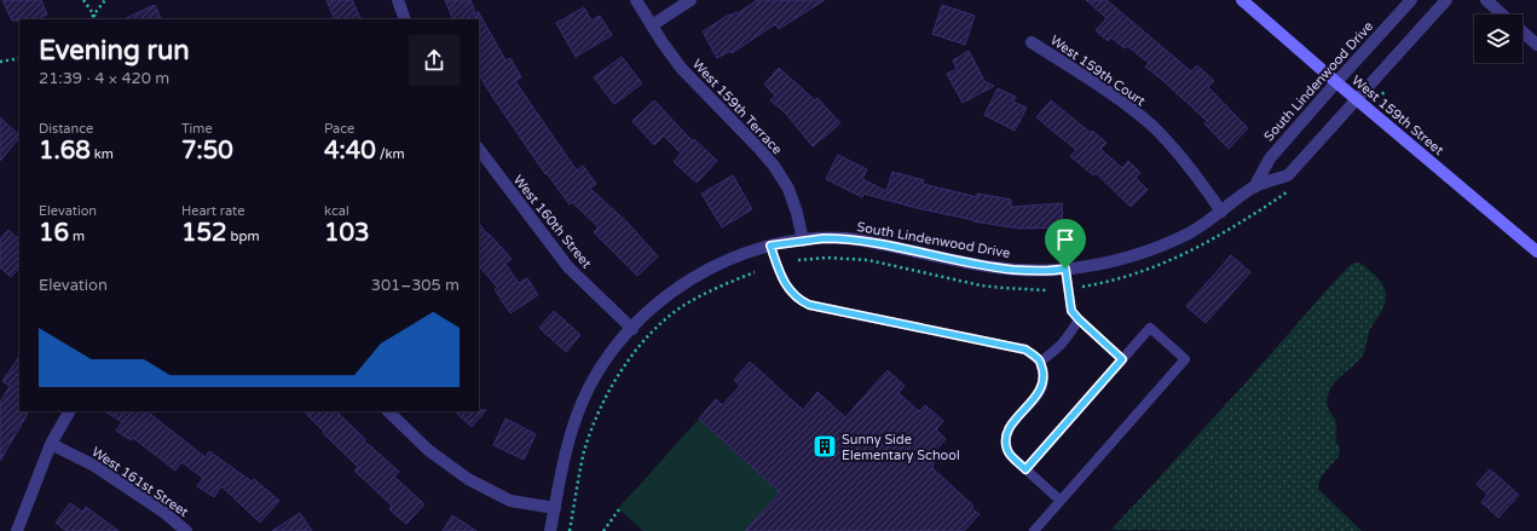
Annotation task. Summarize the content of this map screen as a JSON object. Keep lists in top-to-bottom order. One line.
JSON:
{"streets":{"main road":["West 159th Street"],"street":["West 159th Court","South Lindenwood Drive","West 159th Terrace","West 160th Street","West 161st Street"]},"crossings":[["West 159th Court","South Lindenwood Drive"],["South Lindenwood Drive","West 159th Terrace"],["South Lindenwood Drive","West 159th Street"],["South Lindenwood Drive","West 160th Street"]],"places":{"building":["Sunny Side Elementary School"]},"page":{"heading":["Evening run","21:39 · 4 × 420 m"],"stats":[["Distance","1.68 km"],["Time","7:50"],["Pace","4:40 /km"],["Elevation","16 m"],["Heart rate","152 bpm"],["kcal","103"]],"chart":["Elevation","301–305 m"]}}
